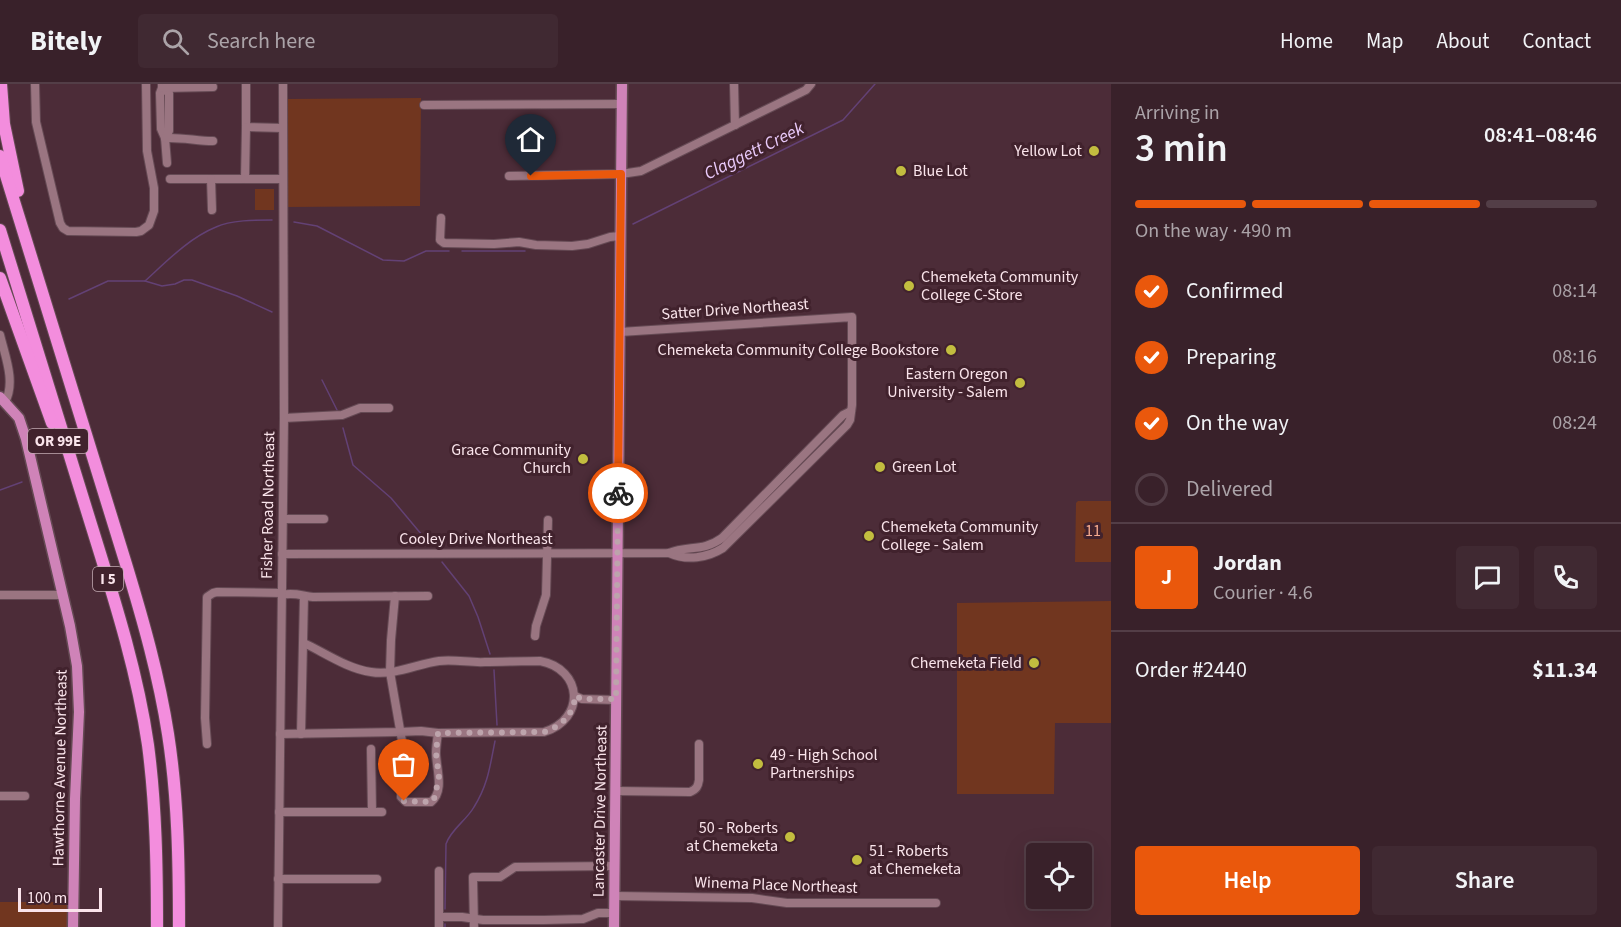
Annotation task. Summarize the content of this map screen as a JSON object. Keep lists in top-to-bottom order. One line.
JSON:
{"streets":{"highway":["OR 99E","I 5"],"main road":["Hawthorne Avenue Northeast","Lancaster Drive Northeast"],"street":["Satter Drive Northeast","Fisher Road Northeast","Cooley Drive Northeast","Winema Place Northeast"]},"crossings":[["Satter Drive Northeast","Cooley Drive Northeast"],["Satter Drive Northeast","Lancaster Drive Northeast"],["OR 99E","I 5"],["Fisher Road Northeast","Cooley Drive Northeast"],["Cooley Drive Northeast","Lancaster Drive Northeast"],["Lancaster Drive Northeast","Winema Place Northeast"]],"water":["Claggett Creek"],"parks":["11"],"places":["Yellow Lot","Blue Lot","Chemeketa Community College C-Store","Chemeketa Community College Bookstore","Eastern Oregon University - Salem","Grace Community Church","Green Lot","Chemeketa Community College - Salem","Chemeketa Field","49 - High School Partnerships","50 - Roberts at Chemeketa","51 - Roberts at Chemeketa"],"scale_bar":"100 m","page":{"header":"Bitely","search":"Search here","nav":["Home","Map","About","Contact"],"heading":["3 min","Arriving in","08:41–08:46"],"panel":["Jordan","Courier · 4.6","Order #2440","$11.34"],"bar":"On the way · 490 m","list":[["Confirmed","08:14"],["Preparing","08:16"],["On the way","08:24"],"Delivered"],"round":"J","buttons":["Help","Share"],"scale":"100 m"}}
